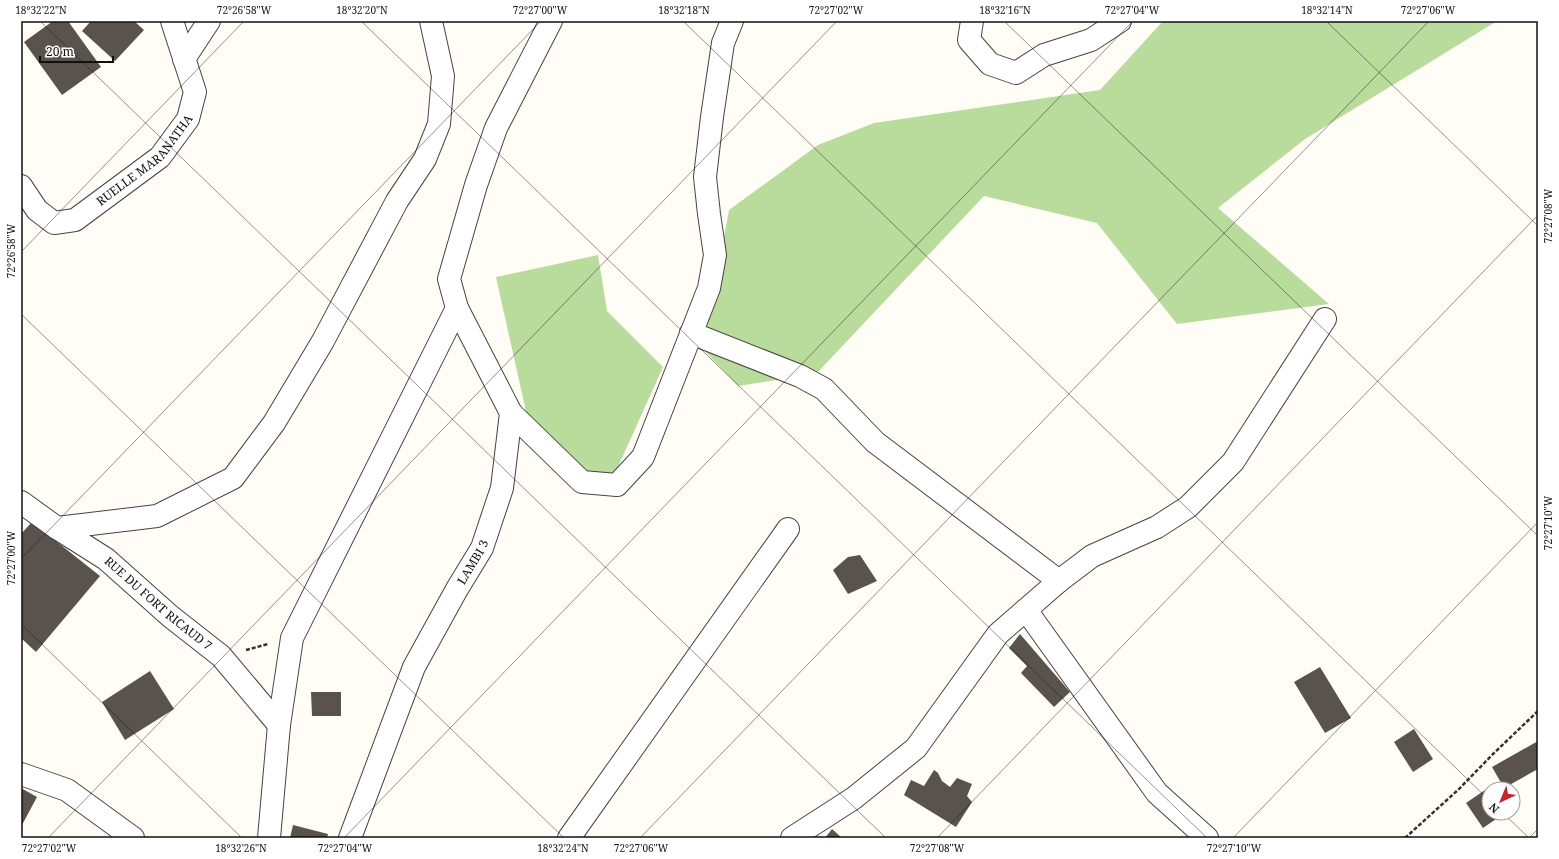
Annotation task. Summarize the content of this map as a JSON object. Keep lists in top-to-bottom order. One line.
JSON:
{"streets":{"street":["RUELLE MARANATHA","LAMBI 3","RUE DU FORT RICAUD 7"]},"scale_bar":"20 m","north":"bottom left","coordinates":["18°32'22\"N","72°26'58\"W","18°32'20\"N","72°27'00\"W","18°32'18\"N","72°27'02\"W","18°32'16\"N","72°27'04\"W","18°32'14\"N","72°27'06\"W","72°27'08\"W","72°27'10\"W","18°32'26\"N","18°32'24\"N"]}
